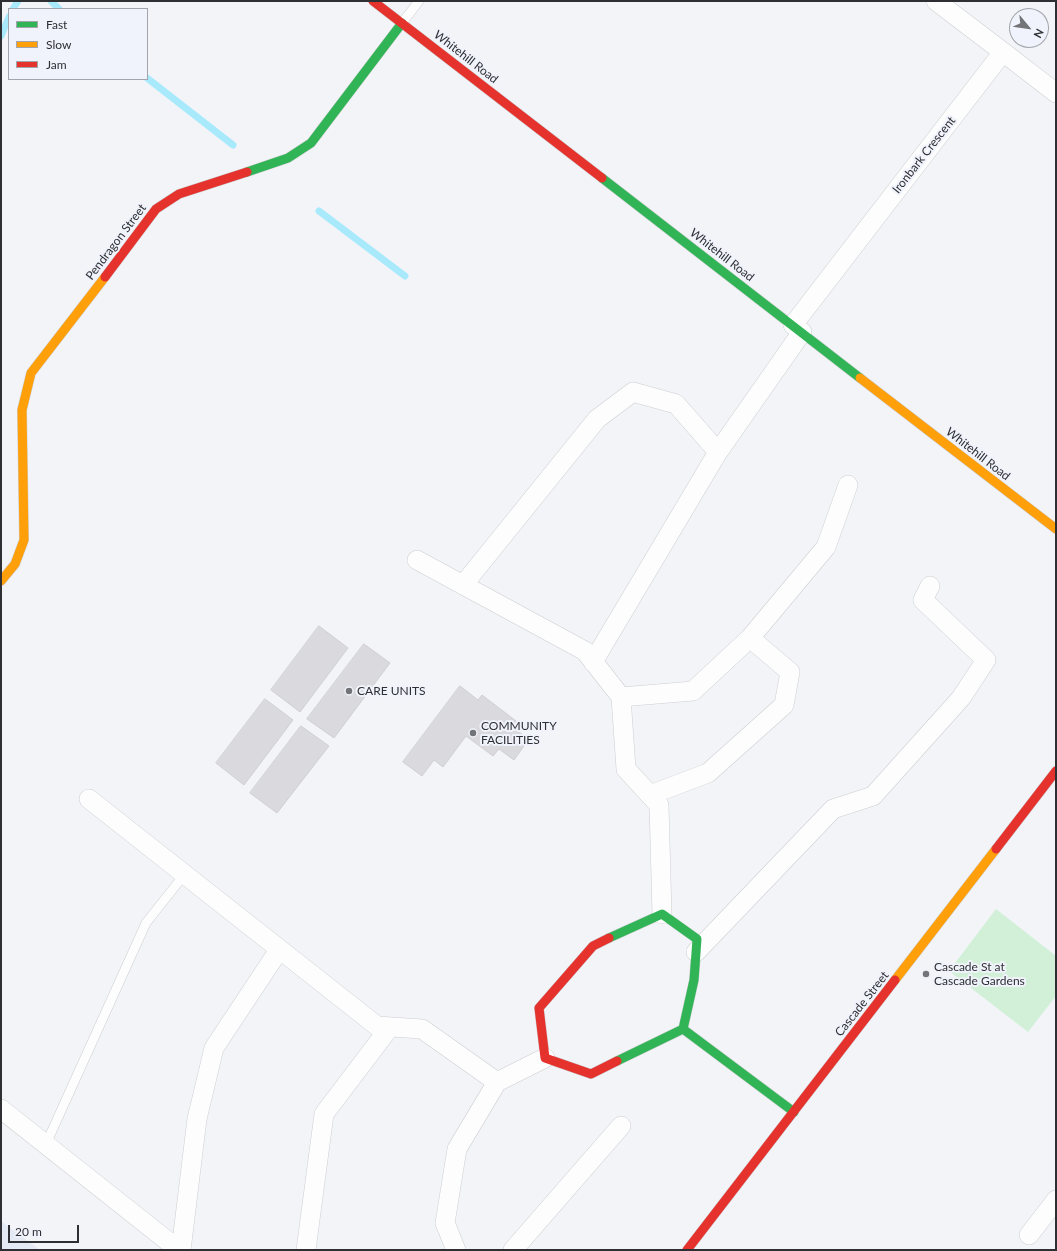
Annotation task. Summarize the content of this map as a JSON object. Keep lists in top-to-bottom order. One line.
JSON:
{"streets":{"street":["Whitehill Road","Ironbark Crescent","Pendragon Street","Cascade Street"]},"crossings":[["Whitehill Road","Ironbark Crescent"],["Whitehill Road","Pendragon Street"]],"places":["CARE UNITS","COMMUNITY FACILITIES","Cascade St at Cascade Gardens"],"legend":["Fast","Slow","Jam"],"scale_bar":"20 m","north":"bottom right"}
